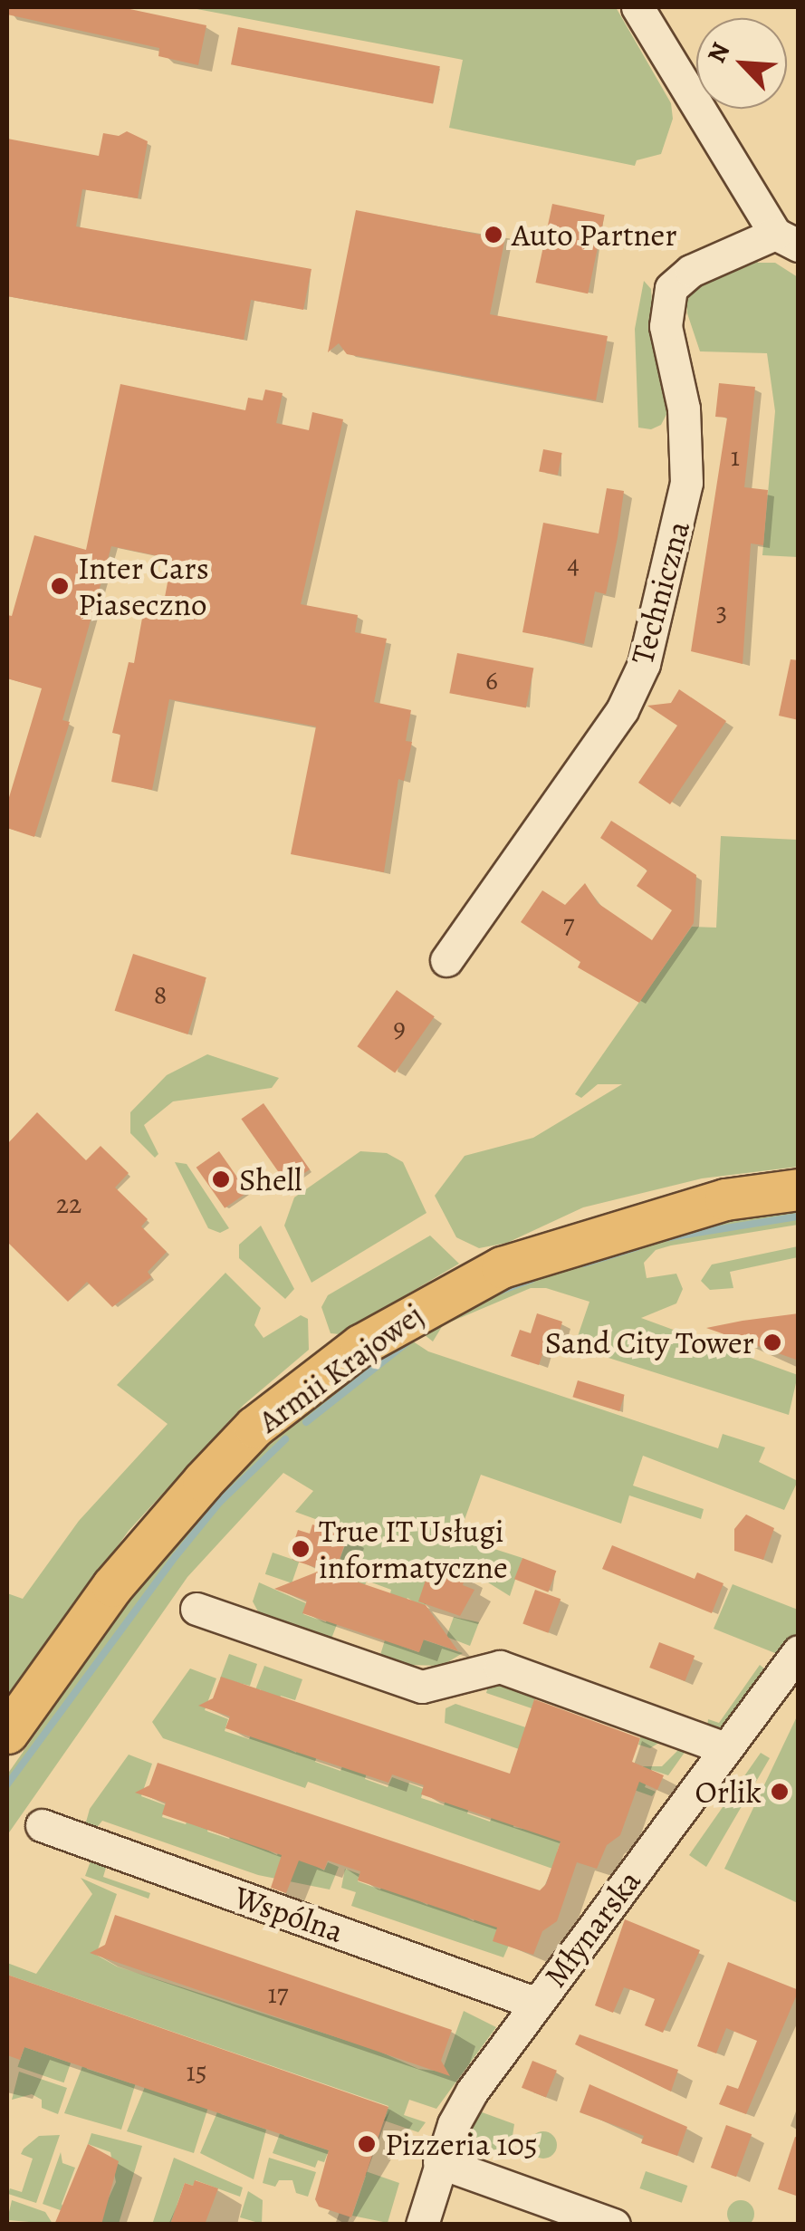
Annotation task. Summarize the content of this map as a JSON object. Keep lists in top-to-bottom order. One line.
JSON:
{"streets":{"main road":["Armii Krajowej"],"street":["Techniczna","Wspólna","Młynarska"]},"crossings":[["Wspólna","Młynarska"]],"places":["Auto Partner","Inter Cars Piaseczno","Shell","Sand City Tower","True IT Usługi informatyczne","Orlik","Pizzeria 105"],"house_numbers":["1","4","3","6","7","8","9","22","17","15"],"north":"top left"}
